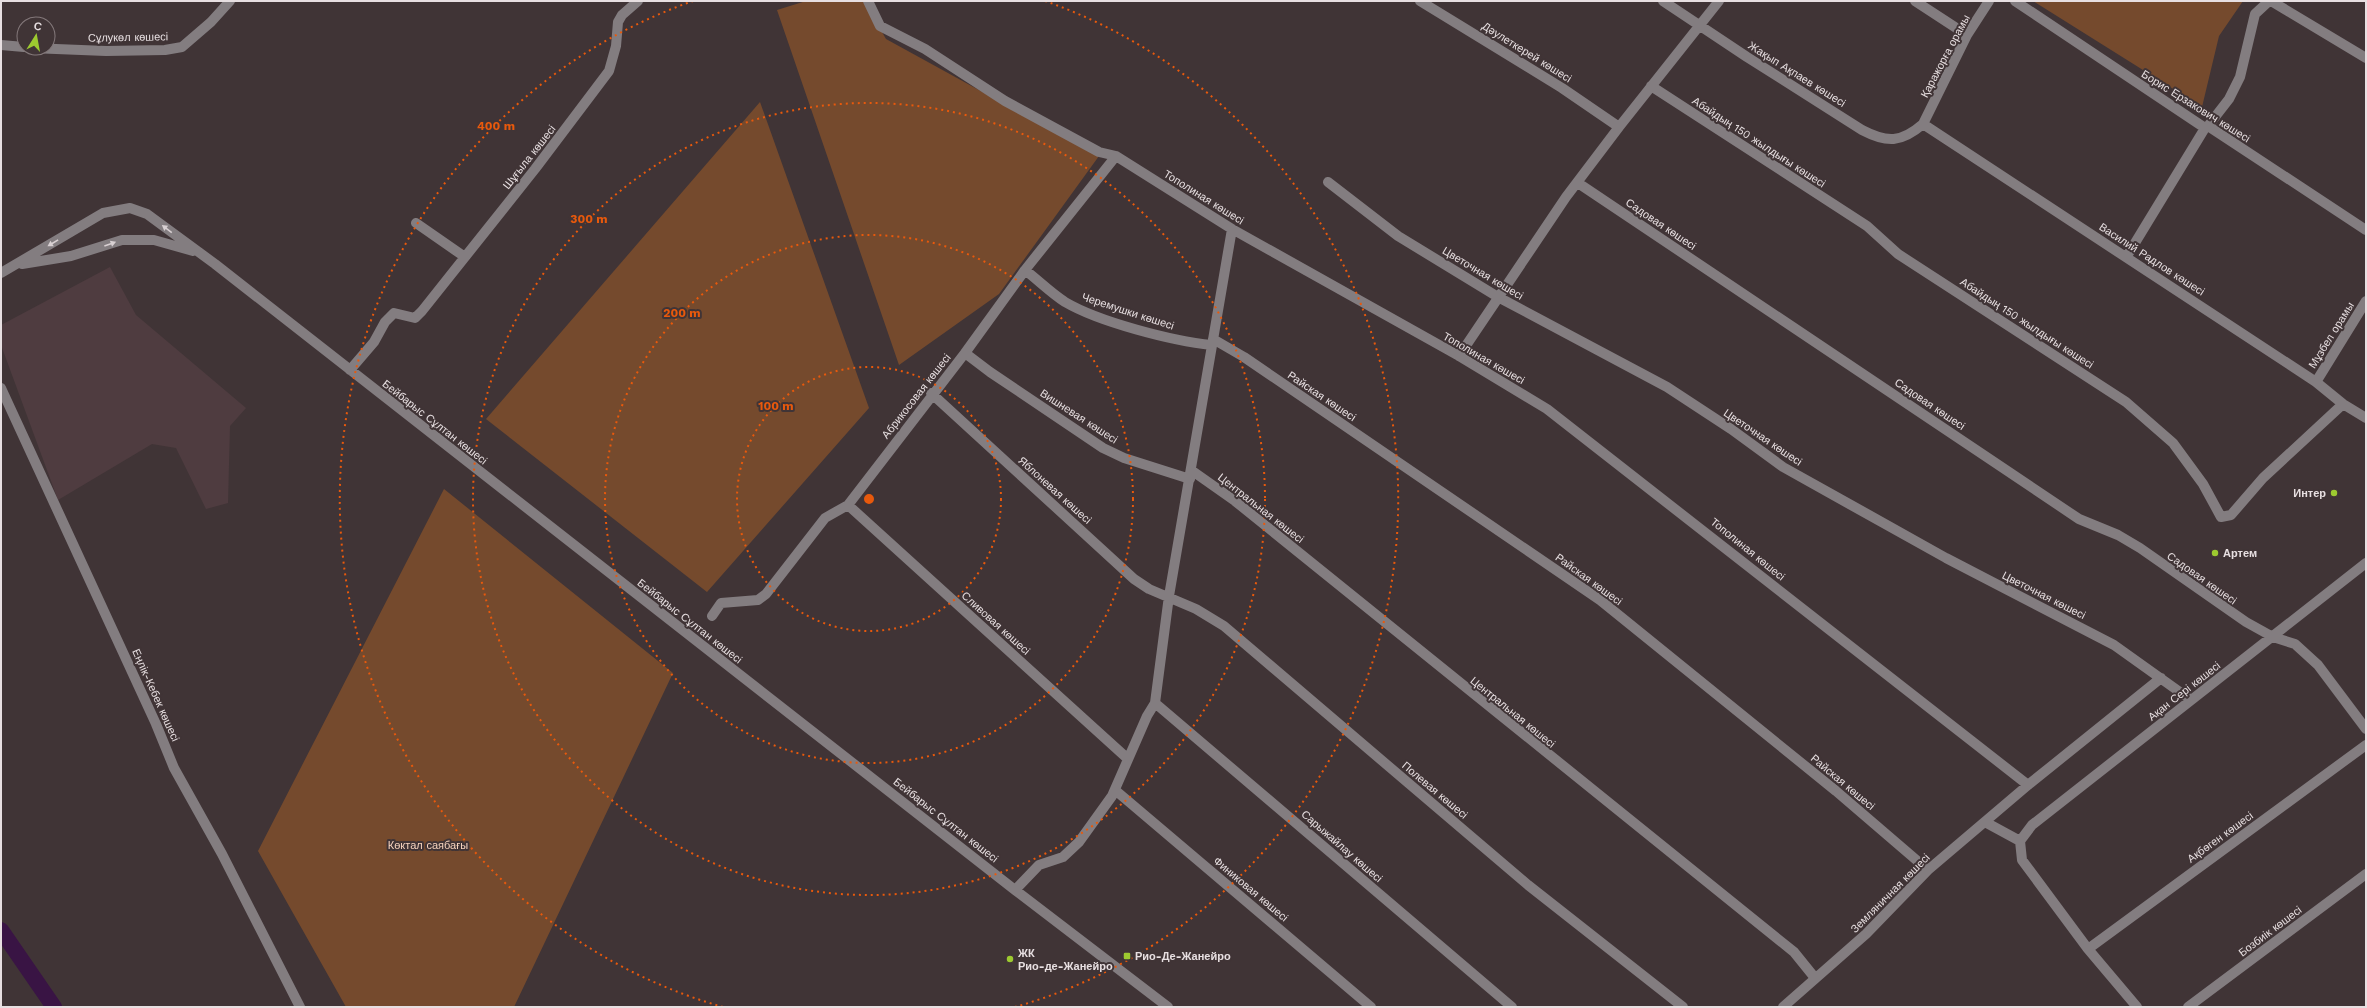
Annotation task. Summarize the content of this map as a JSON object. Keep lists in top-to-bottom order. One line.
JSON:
{"streets":{"street":["Сұлукөл көшесі","Дәулеткерей көшесі","Қаражорға орамы","Жақып Ақпаев көшесі","Борис Ерзакович көшесі","Абайдың 150 жылдығы көшесі","Шұғыла көшесі","Тополиная көшесі","Садовая көшесі","Василий Радлов көшесі","Цветочная көшесі","Черемушки көшесі","Мұзбел орамы","Абрикосовая көшесі","Райская көшесі","Вишневая көшесі","Бейбарыс Сұлтан көшесі","Яблоневая көшесі","Центральная көшесі","Сливовая көшесі","Ақан Сері көшесі","Еңлік-Кебек көшесі","Полевая көшесі","Ақбөген көшесі","Сарыжайлау көшесі","Финиковая көшесі","Земляничная көшесі","Бозбиік көшесі"]},"crossings":[["Қаражорға орамы","Жақып Ақпаев көшесі"],["Қаражорға орамы","Василий Радлов көшесі"],["Жақып Ақпаев көшесі","Василий Радлов көшесі"],["Абайдың 150 жылдығы көшесі","Василий Радлов көшесі"],["Шұғыла көшесі","Бейбарыс Сұлтан көшесі"],["Тополиная көшесі","Абрикосовая көшесі"],["Тополиная көшесі","Земляничная көшесі"],["Садовая көшесі","Ақан Сері көшесі"],["Василий Радлов көшесі","Мұзбел орамы"],["Цветочная көшесі","Ақан Сері көшесі"],["Цветочная көшесі","Земляничная көшесі"],["Черемушки көшесі","Абрикосовая көшесі"],["Черемушки көшесі","Райская көшесі"],["Абрикосовая көшесі","Вишневая көшесі"],["Абрикосовая көшесі","Яблоневая көшесі"],["Абрикосовая көшесі","Сливовая көшесі"],["Райская көшесі","Земляничная көшесі"],["Вишневая көшесі","Центральная көшесі"],["Яблоневая көшесі","Полевая көшесі"],["Центральная көшесі","Земляничная көшесі"]],"parks":["Көктал саябағы"],"places":{"other":["Интер","Артем","ЖК Рио-де-Жанейро"],"transit":["Рио-Де-Жанейро"]},"north":"top","rings":["400 m","300 m","200 m","100 m"]}
